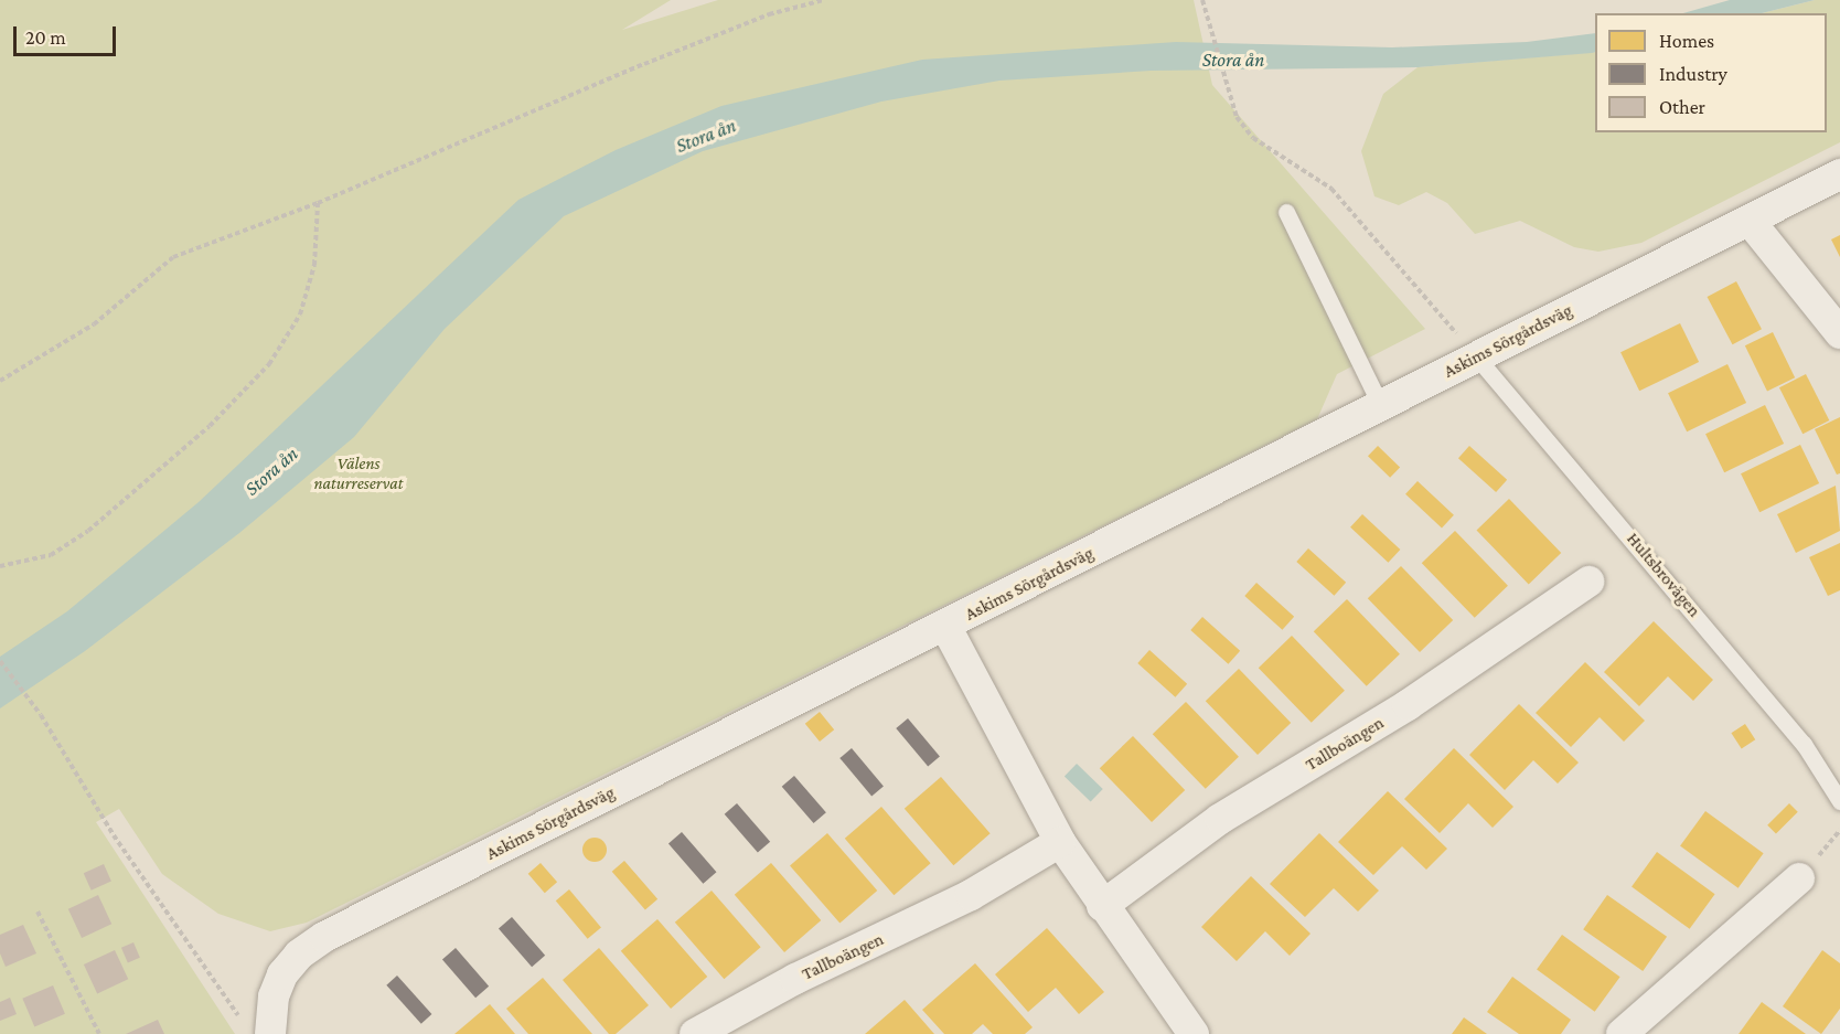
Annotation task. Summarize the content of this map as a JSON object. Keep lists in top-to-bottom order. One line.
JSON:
{"streets":{"street":["Askims Sörgårdsväg","Tallboängen"],"lane":["Hultsbrovägen"]},"crossings":[["Askims Sörgårdsväg","Hultsbrovägen"]],"water":["Stora ån"],"parks":["Välens naturreservat"],"legend":["Homes","Industry","Other"],"scale_bar":"20 m"}
